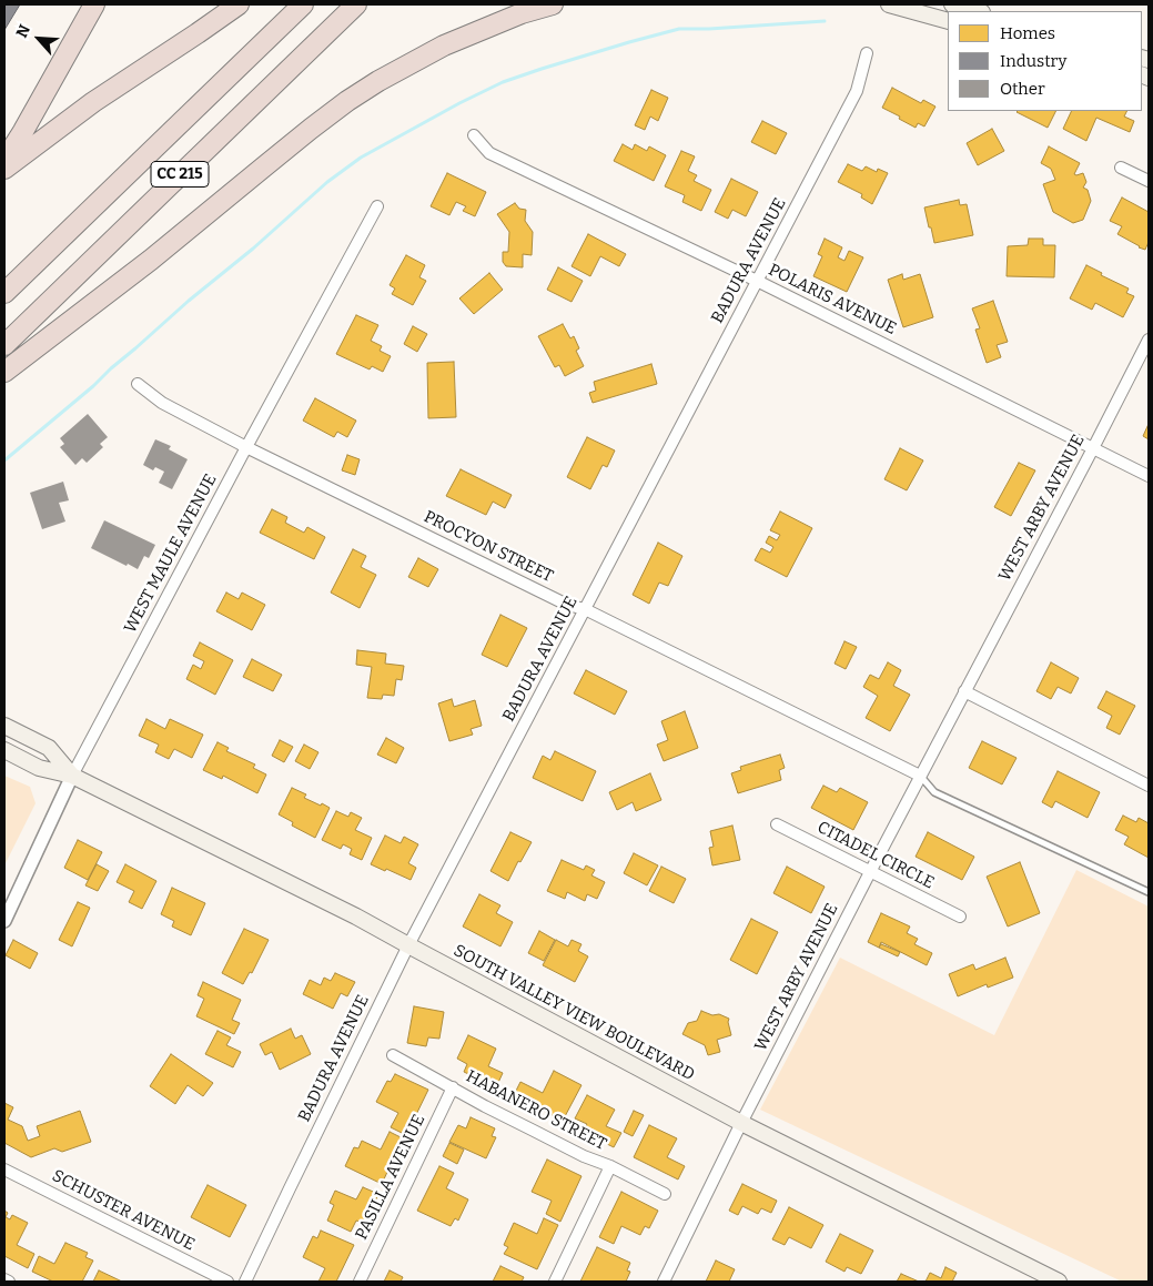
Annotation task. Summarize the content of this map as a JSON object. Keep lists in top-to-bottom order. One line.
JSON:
{"streets":{"highway":["CC 215"],"main road":["SOUTH VALLEY VIEW BOULEVARD"],"street":["BADURA AVENUE","POLARIS AVENUE","WEST ARBY AVENUE","PROCYON STREET","WEST MAULE AVENUE","CITADEL CIRCLE","HABANERO STREET","PASILLA AVENUE","SCHUSTER AVENUE"]},"crossings":[["BADURA AVENUE","POLARIS AVENUE"],["BADURA AVENUE","PROCYON STREET"],["BADURA AVENUE","SOUTH VALLEY VIEW BOULEVARD"],["POLARIS AVENUE","WEST ARBY AVENUE"],["WEST ARBY AVENUE","PROCYON STREET"],["WEST ARBY AVENUE","CITADEL CIRCLE"],["WEST ARBY AVENUE","SOUTH VALLEY VIEW BOULEVARD"],["PROCYON STREET","WEST MAULE AVENUE"],["WEST MAULE AVENUE","SOUTH VALLEY VIEW BOULEVARD"],["HABANERO STREET","PASILLA AVENUE"]],"legend":["Homes","Industry","Other"],"north":"top left"}
